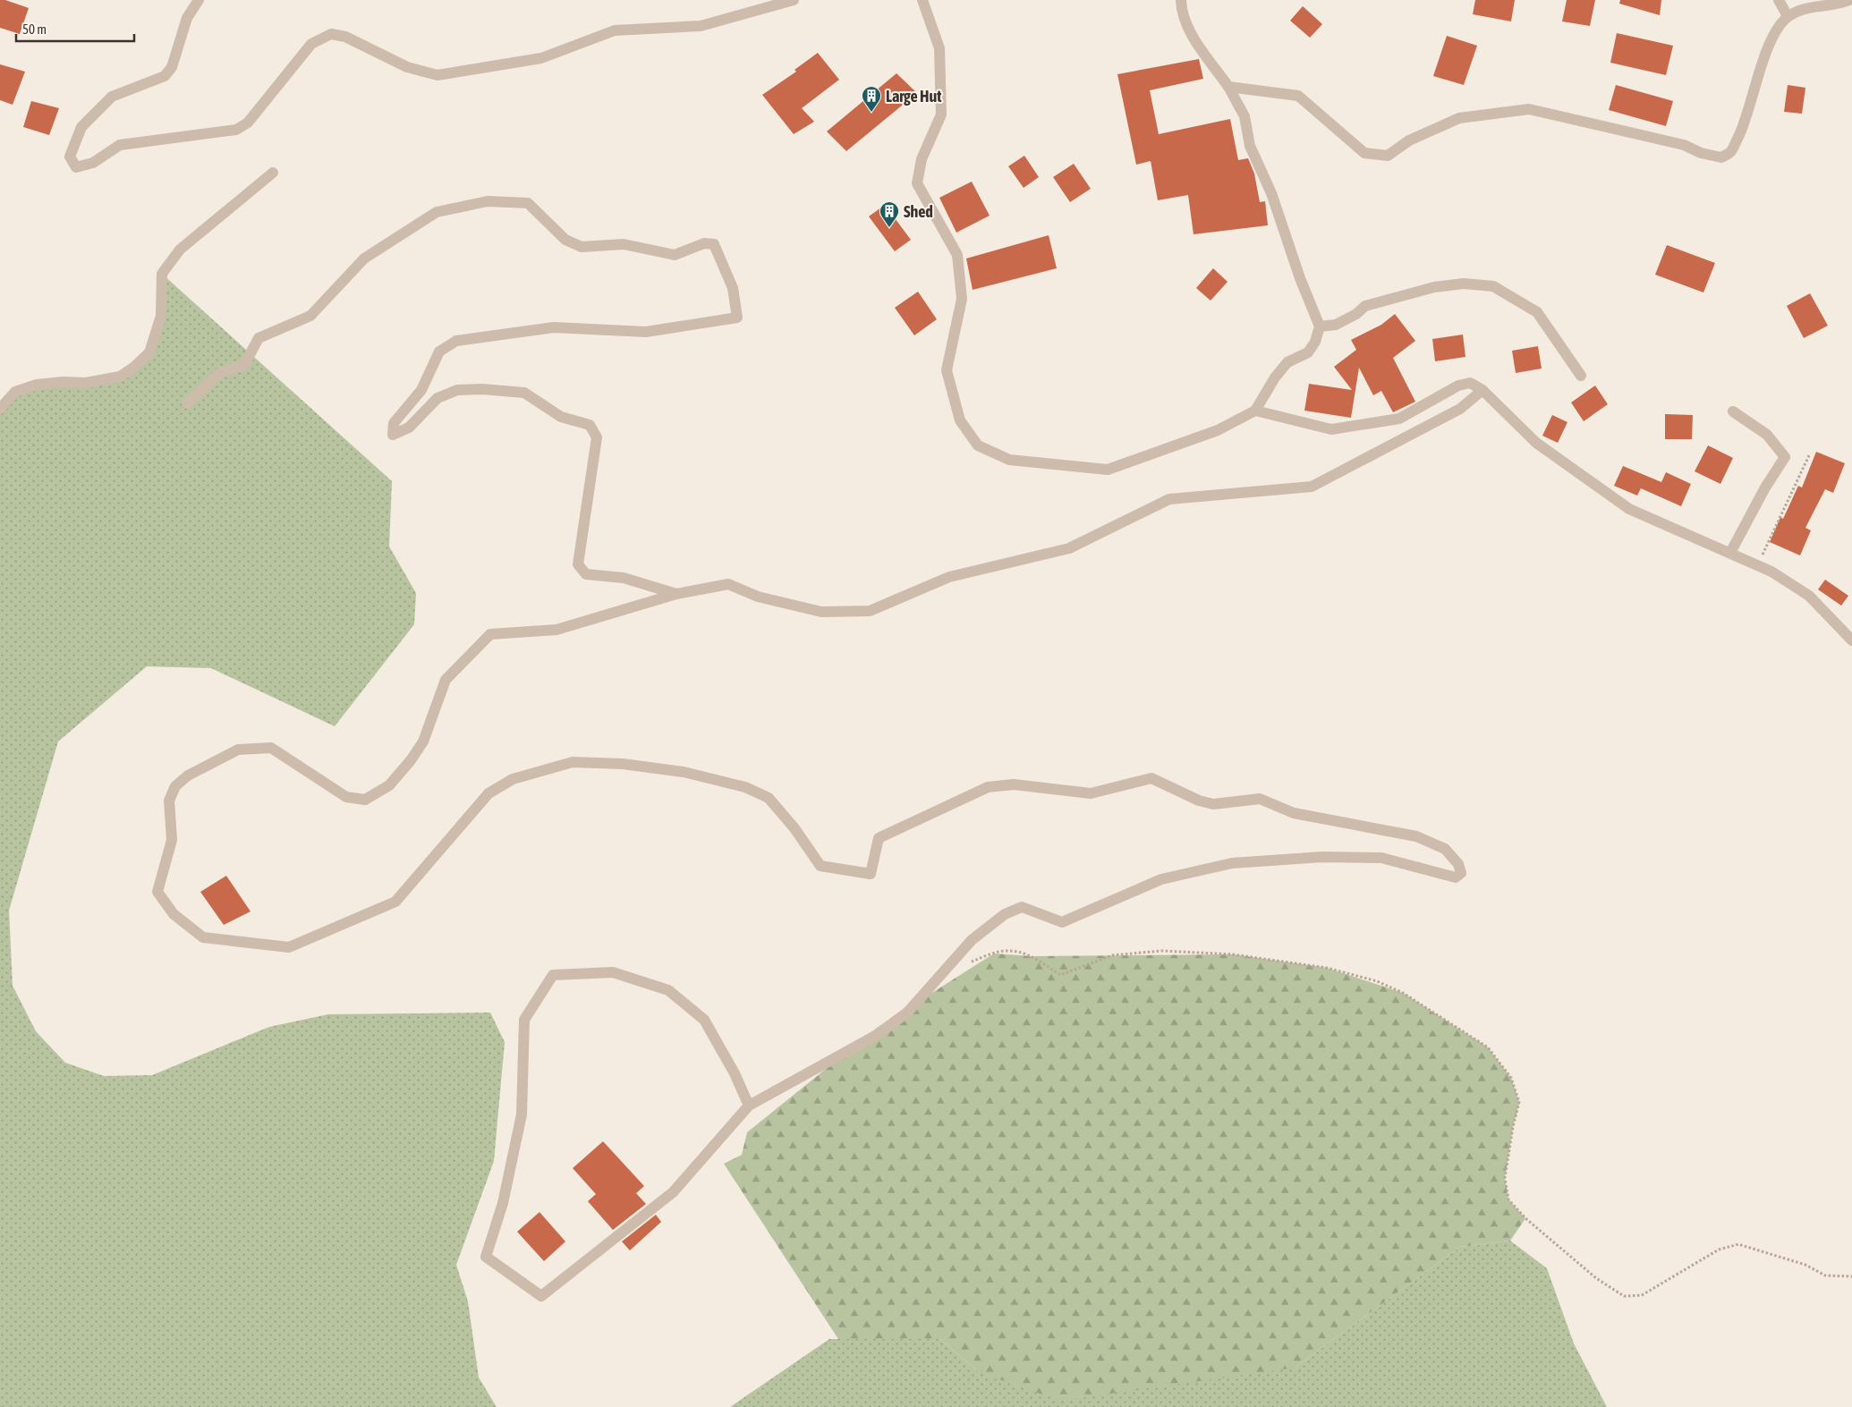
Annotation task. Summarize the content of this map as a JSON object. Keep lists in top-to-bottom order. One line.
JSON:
{"places":{"building":["Large Hut","Shed"]},"scale_bar":"50 m"}
